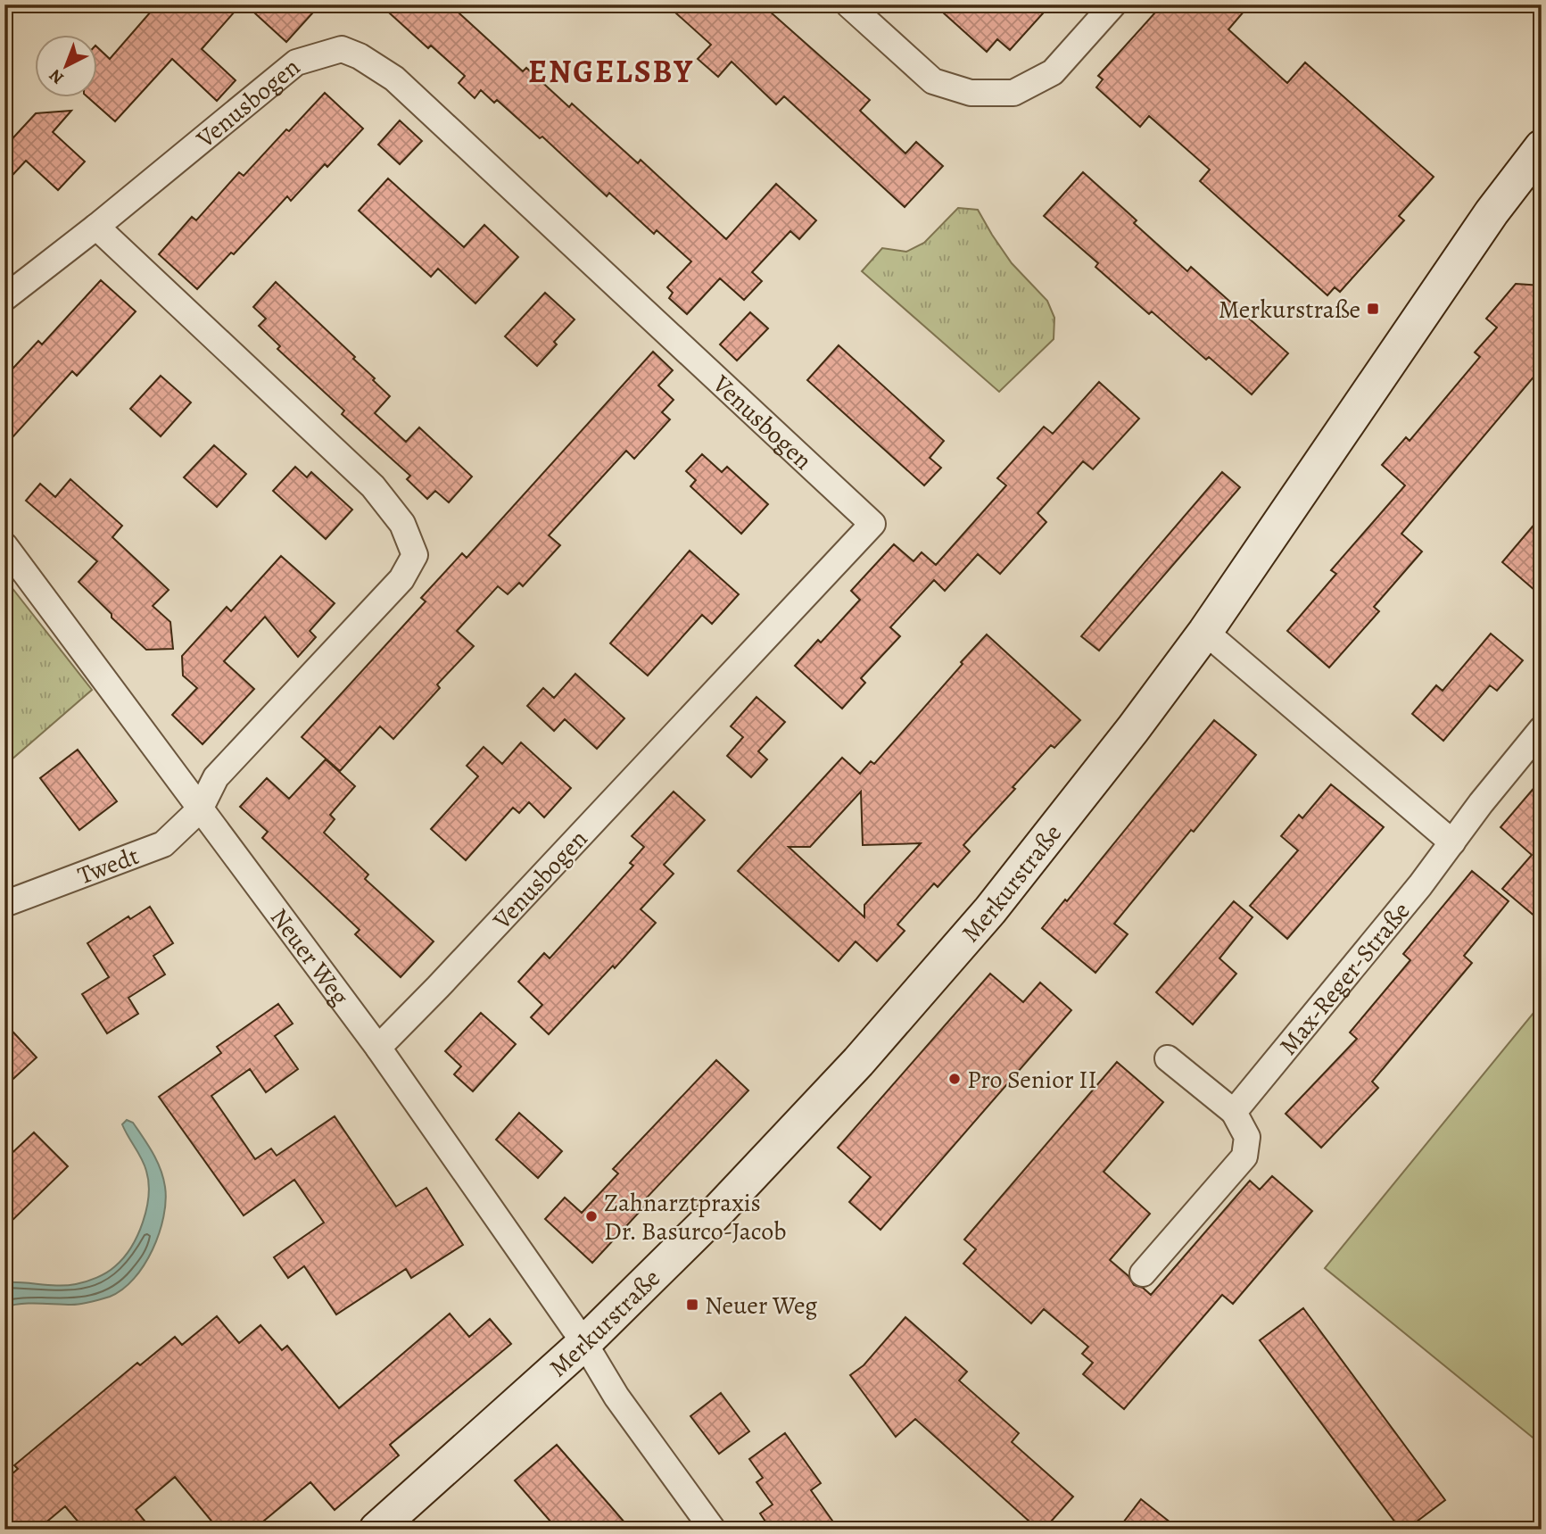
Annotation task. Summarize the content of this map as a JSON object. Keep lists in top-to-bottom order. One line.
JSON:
{"streets":{"street":["Venusbogen","Twedt","Merkurstraße","Neuer Weg","Max-Reger-Straße"]},"crossings":[["Venusbogen","Neuer Weg"],["Twedt","Neuer Weg"],["Merkurstraße","Neuer Weg"]],"districts":["ENGELSBY"],"places":{"transit":["Merkurstraße","Neuer Weg"],"other":["Pro Senior II","Zahnarztpraxis Dr. Basurco-Jacob"]},"north":"bottom left"}
